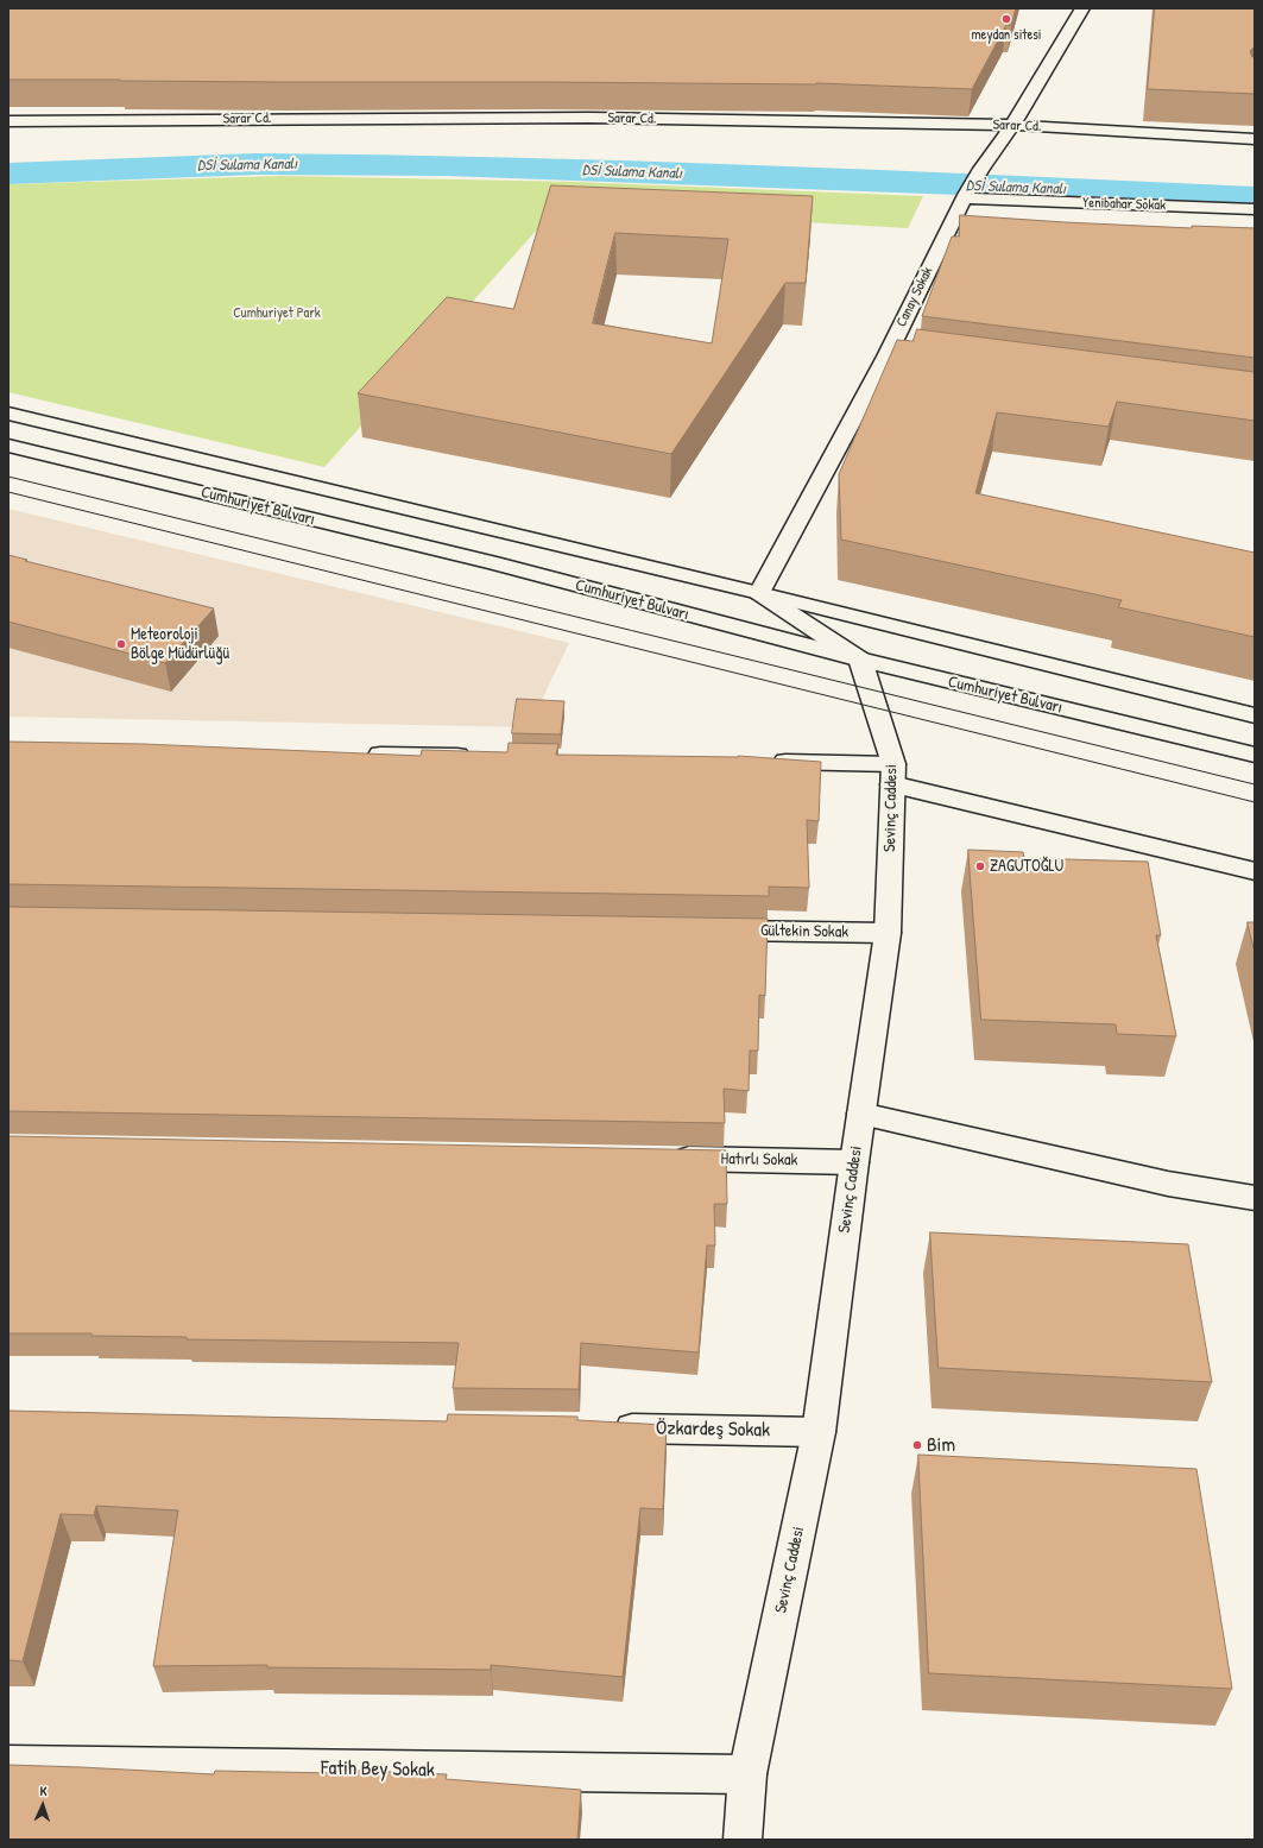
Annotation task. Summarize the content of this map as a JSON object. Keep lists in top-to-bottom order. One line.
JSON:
{"streets":{"street":["Sarar Cd.","Yenibahar Sokak","Canay Sokak","Cumhuriyet Bulvarı","Sevinç Caddesi","Gültekin Sokak","Hatırlı Sokak","Özkardeş Sokak","Fatih Bey Sokak"]},"crossings":[["Sarar Cd.","Canay Sokak"],["Yenibahar Sokak","Canay Sokak"],["Canay Sokak","Cumhuriyet Bulvarı"],["Cumhuriyet Bulvarı","Sevinç Caddesi"],["Sevinç Caddesi","Gültekin Sokak"],["Sevinç Caddesi","Hatırlı Sokak"],["Sevinç Caddesi","Özkardeş Sokak"],["Sevinç Caddesi","Fatih Bey Sokak"]],"water":["DSİ Sulama Kanalı"],"parks":["Cumhuriyet Park"],"places":["meydan sitesi","Meteoroloji Bölge Müdürlüğü","ZAGUTOĞLU","Bim"],"north":"top"}
